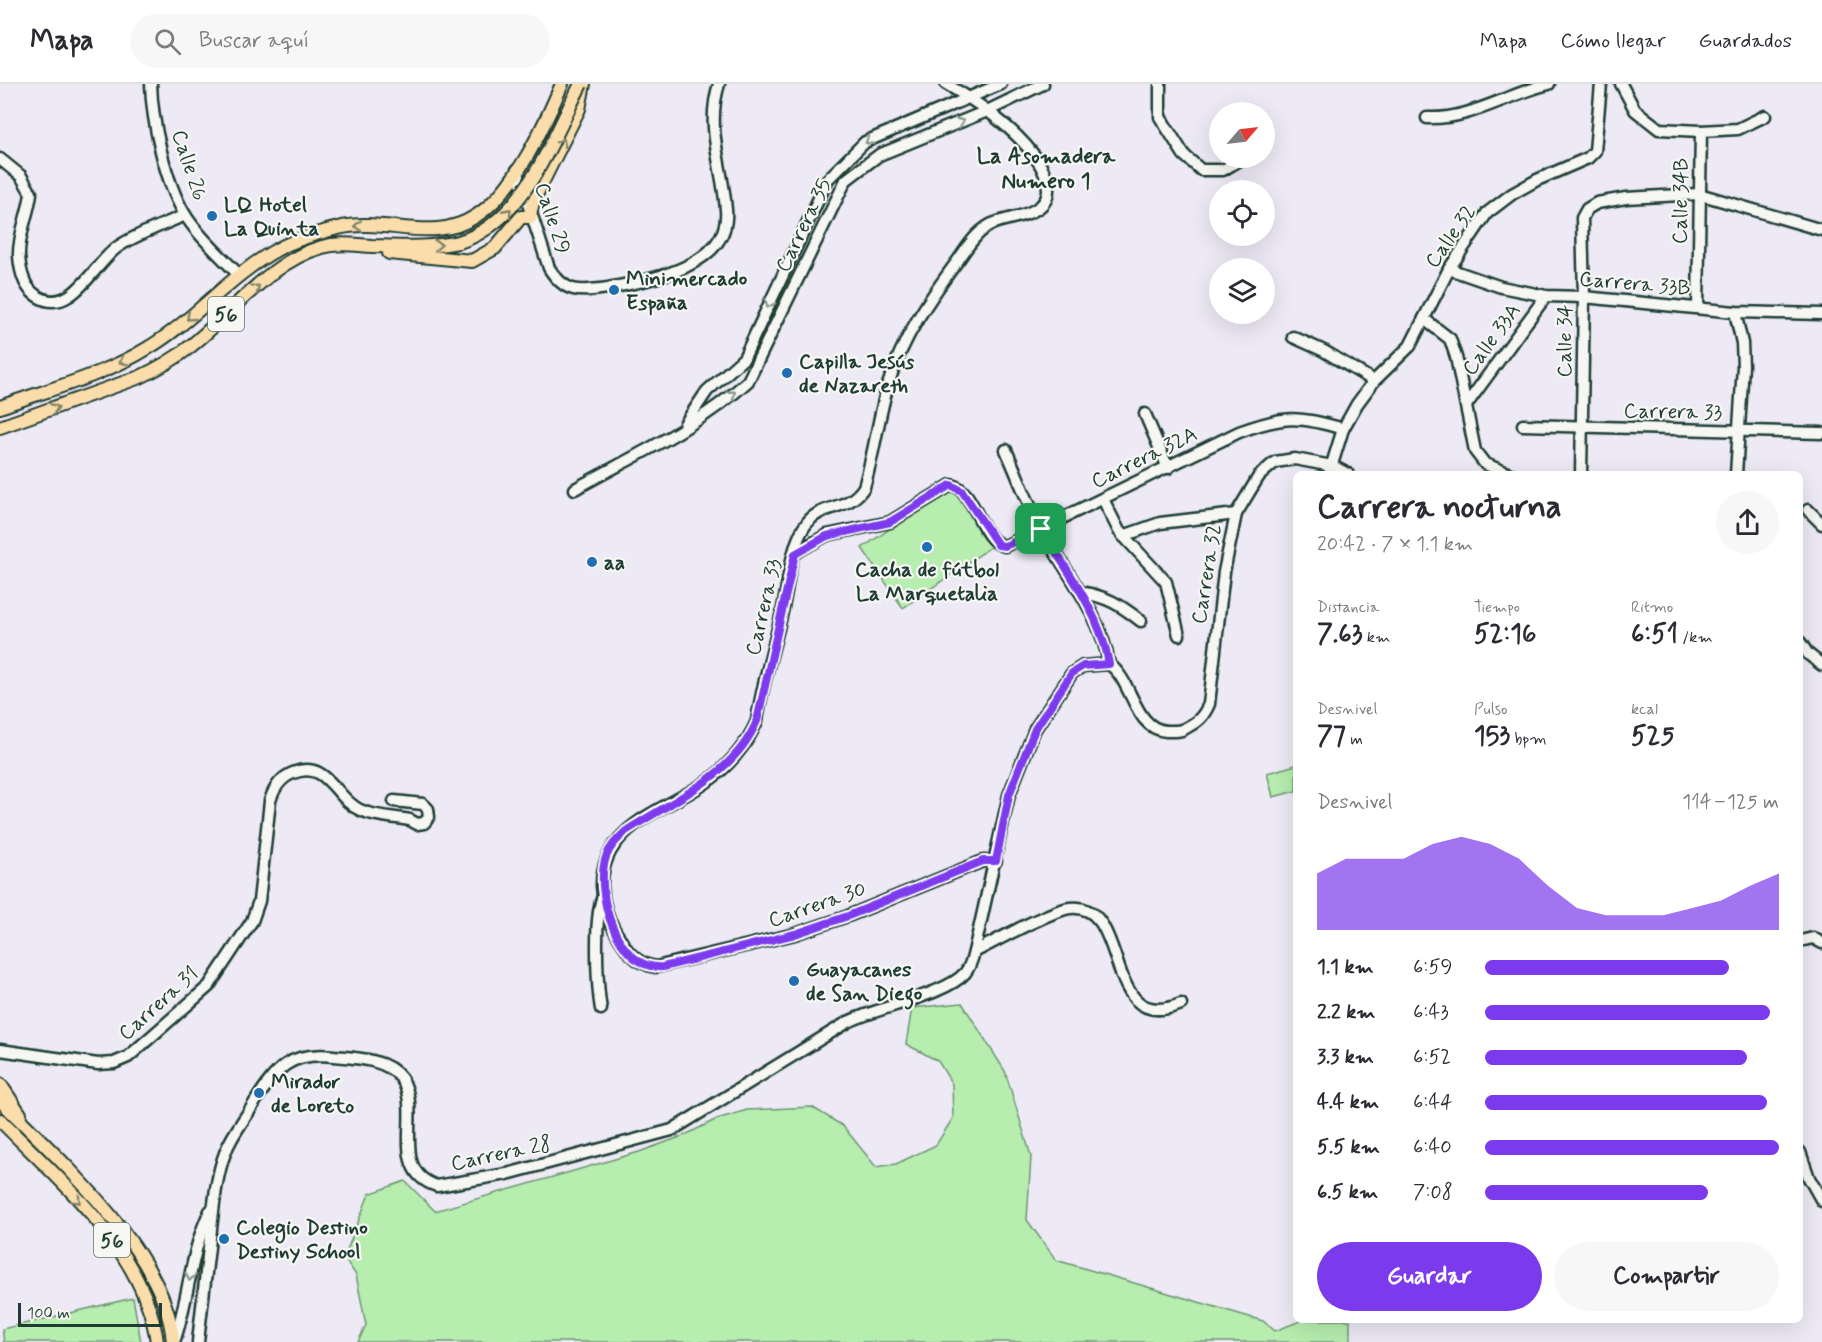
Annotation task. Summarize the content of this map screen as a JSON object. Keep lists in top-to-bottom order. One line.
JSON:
{"streets":{"main road":["56"],"street":["Calle 26","Calle 34B","Calle 29","Carrera 35","Calle 32","Carrera 33B","Calle 33A","Calle 34","Carrera 33","Carrera 32A","Carrera 32","Carrera 30","Carrera 31","Carrera 28"]},"crossings":[["Calle 26","56"],["Calle 34B","Carrera 33B"],["Calle 34B","Calle 34"],["Calle 29","56"],["Carrera 35","Carrera 33"],["Calle 32","Carrera 33B"],["Calle 32","Carrera 32A"],["Calle 32","Carrera 32"],["Carrera 33B","Calle 33A"],["Carrera 33B","Calle 34"],["56","Carrera 28"],["Calle 34","Carrera 33"],["Carrera 33","Carrera 32A"],["Carrera 33","Carrera 30"]],"districts":["La Asomadera Numero 1"],"places":["LQ Hotel La Quinta","Minimercado España","Capilla Jesús de Nazareth","Cacha de fútbol La Marquetalia","aa","Guayacanes de San Diego","Mirador de Loreto","Colegio Destino Destiny School"],"scale_bar":"100 m","north":"top right","page":{"header":"Mapa","search":"Buscar aquí","nav":["Mapa","Cómo llegar","Guardados"],"heading":["Carrera nocturna","20:42 · 7 × 1.1 km"],"stats":[["Distancia","7.63 km"],["Tiempo","52:16"],["Ritmo","6:51 /km"],["Desnivel","77 m"],["Pulso","153 bpm"],["kcal","525"]],"chart":["Desnivel","114–125 m"],"list":[{"name":"1.1 km","note":"6:59"},{"name":"2.2 km","note":"6:43"},{"name":"3.3 km","note":"6:52"},{"name":"4.4 km","note":"6:44"},{"name":"5.5 km","note":"6:40"},{"name":"6.5 km","note":"7:08"}],"buttons":["Guardar","Compartir"],"scale":"100 m"}}
